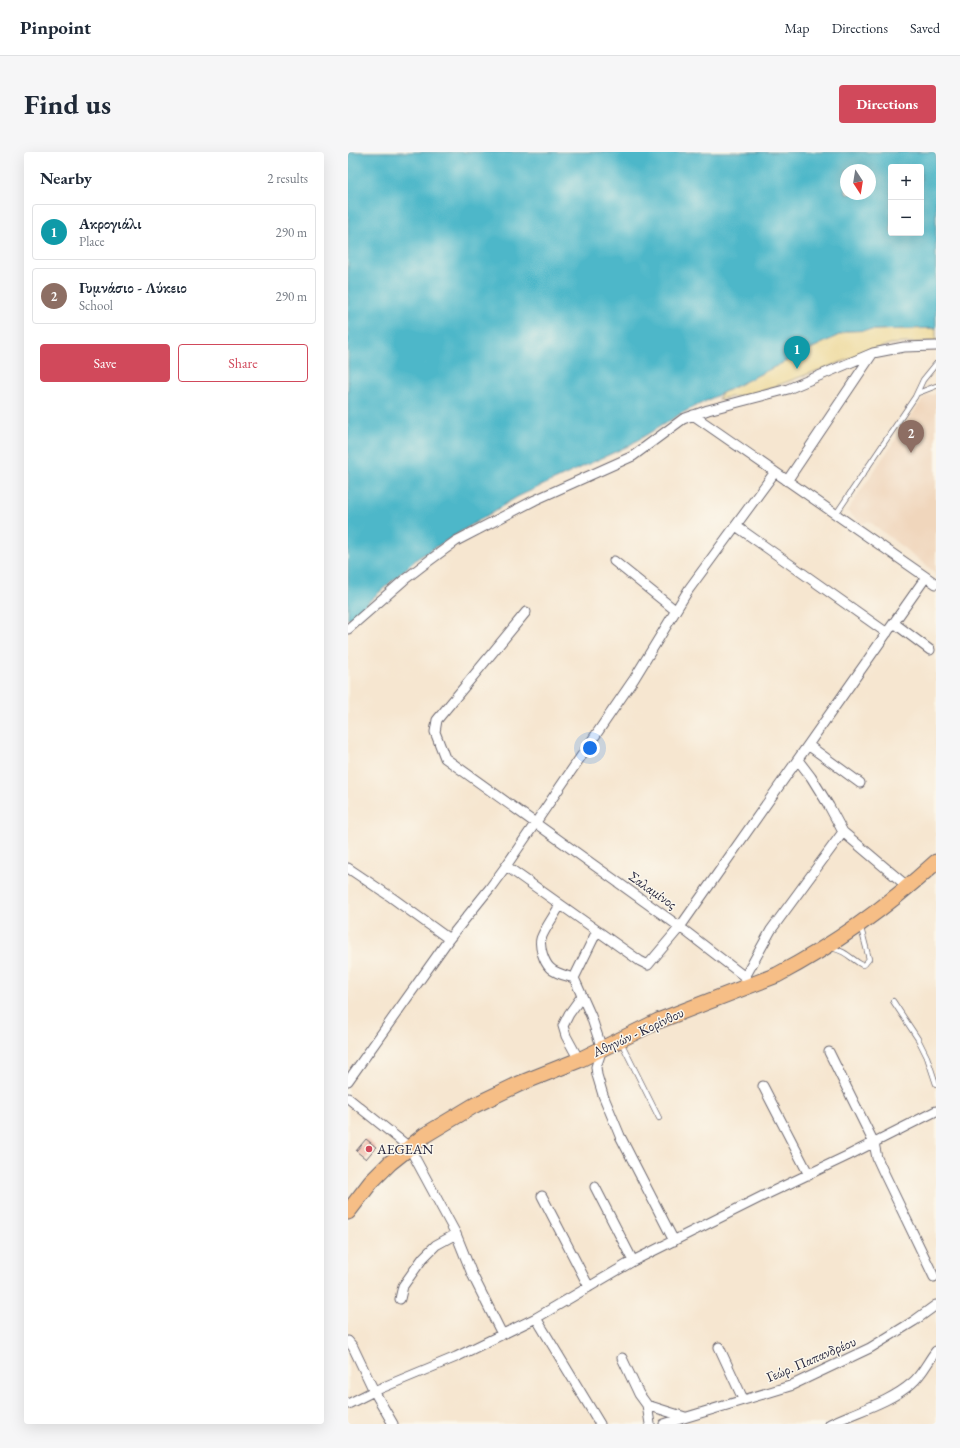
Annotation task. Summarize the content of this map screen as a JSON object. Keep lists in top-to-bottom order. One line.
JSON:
{"streets":{"main road":["Αθηνών - Κορίνθου"],"street":["Σαλαμίνος","Γεώρ. Παπανδρέου"]},"crossings":[["Σαλαμίνος","Αθηνών - Κορίνθου"]],"places":["AEGEAN"],"north":"bottom","page":{"header":"Pinpoint","nav":["Map","Directions","Saved"],"buttons":["Directions",["Save","Share"]],"title":"Find us","heading":["Nearby","2 results"],"map_buttons":["+","−"],"list":[{"mark":"1","name":"Ακρογιάλι","note":"Place","value":"290 m"},{"mark":"2","name":"Γυμνάσιο - Λύκειο","note":"School","value":"290 m"}],"pins":["1","2"]}}
